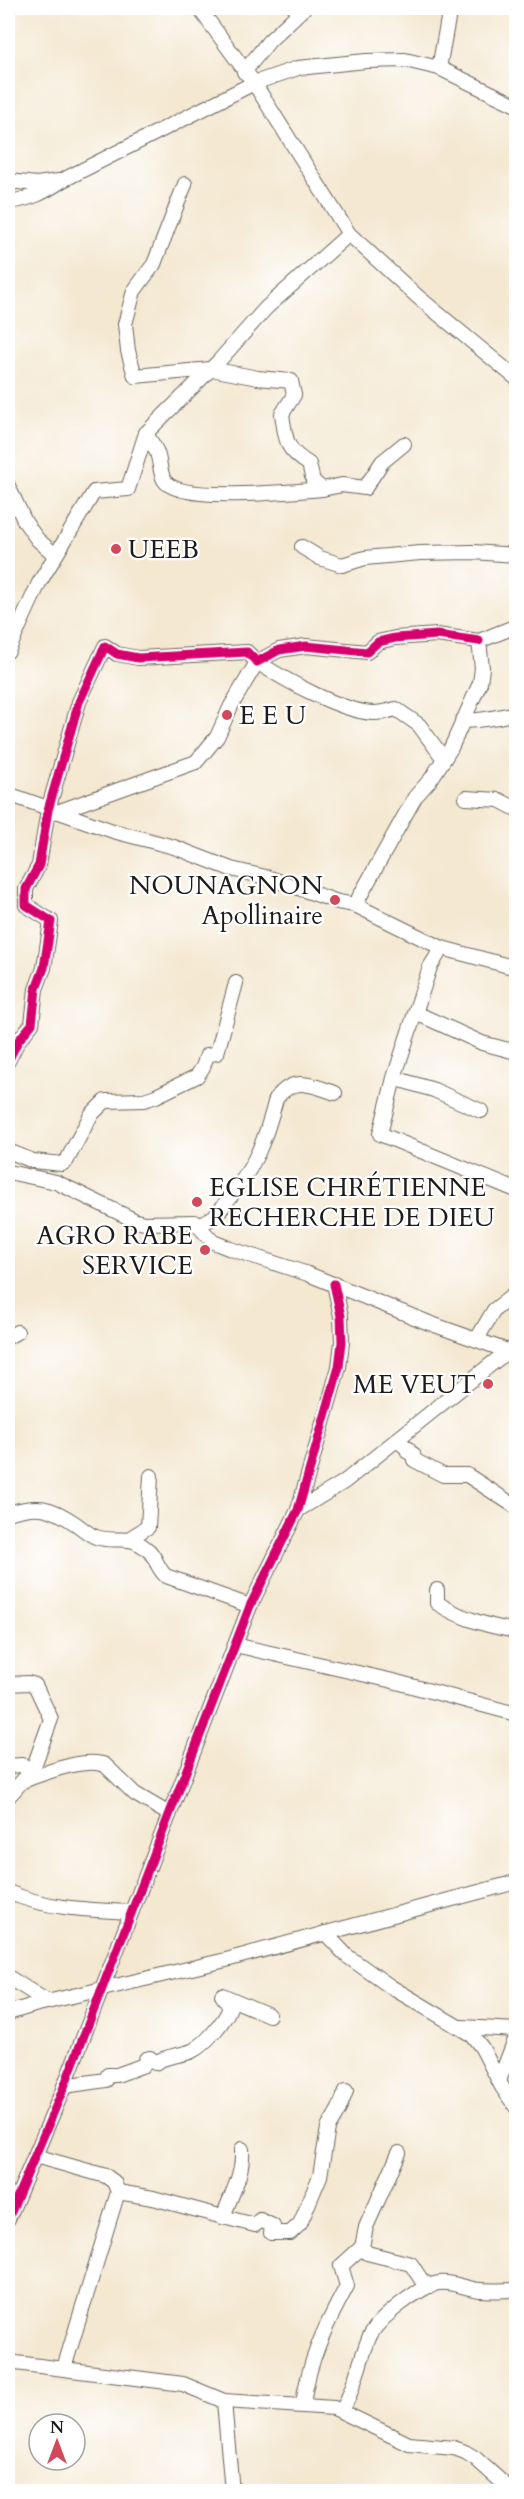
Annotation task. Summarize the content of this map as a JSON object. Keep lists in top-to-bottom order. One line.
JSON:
{"places":["UEEB","E E U","NOUNAGNON Apollinaire","EGLISE CHRÉTIENNE RECHERCHE DE DIEU","AGRO RABE SERVICE","ME VEUT"],"north":"top"}
